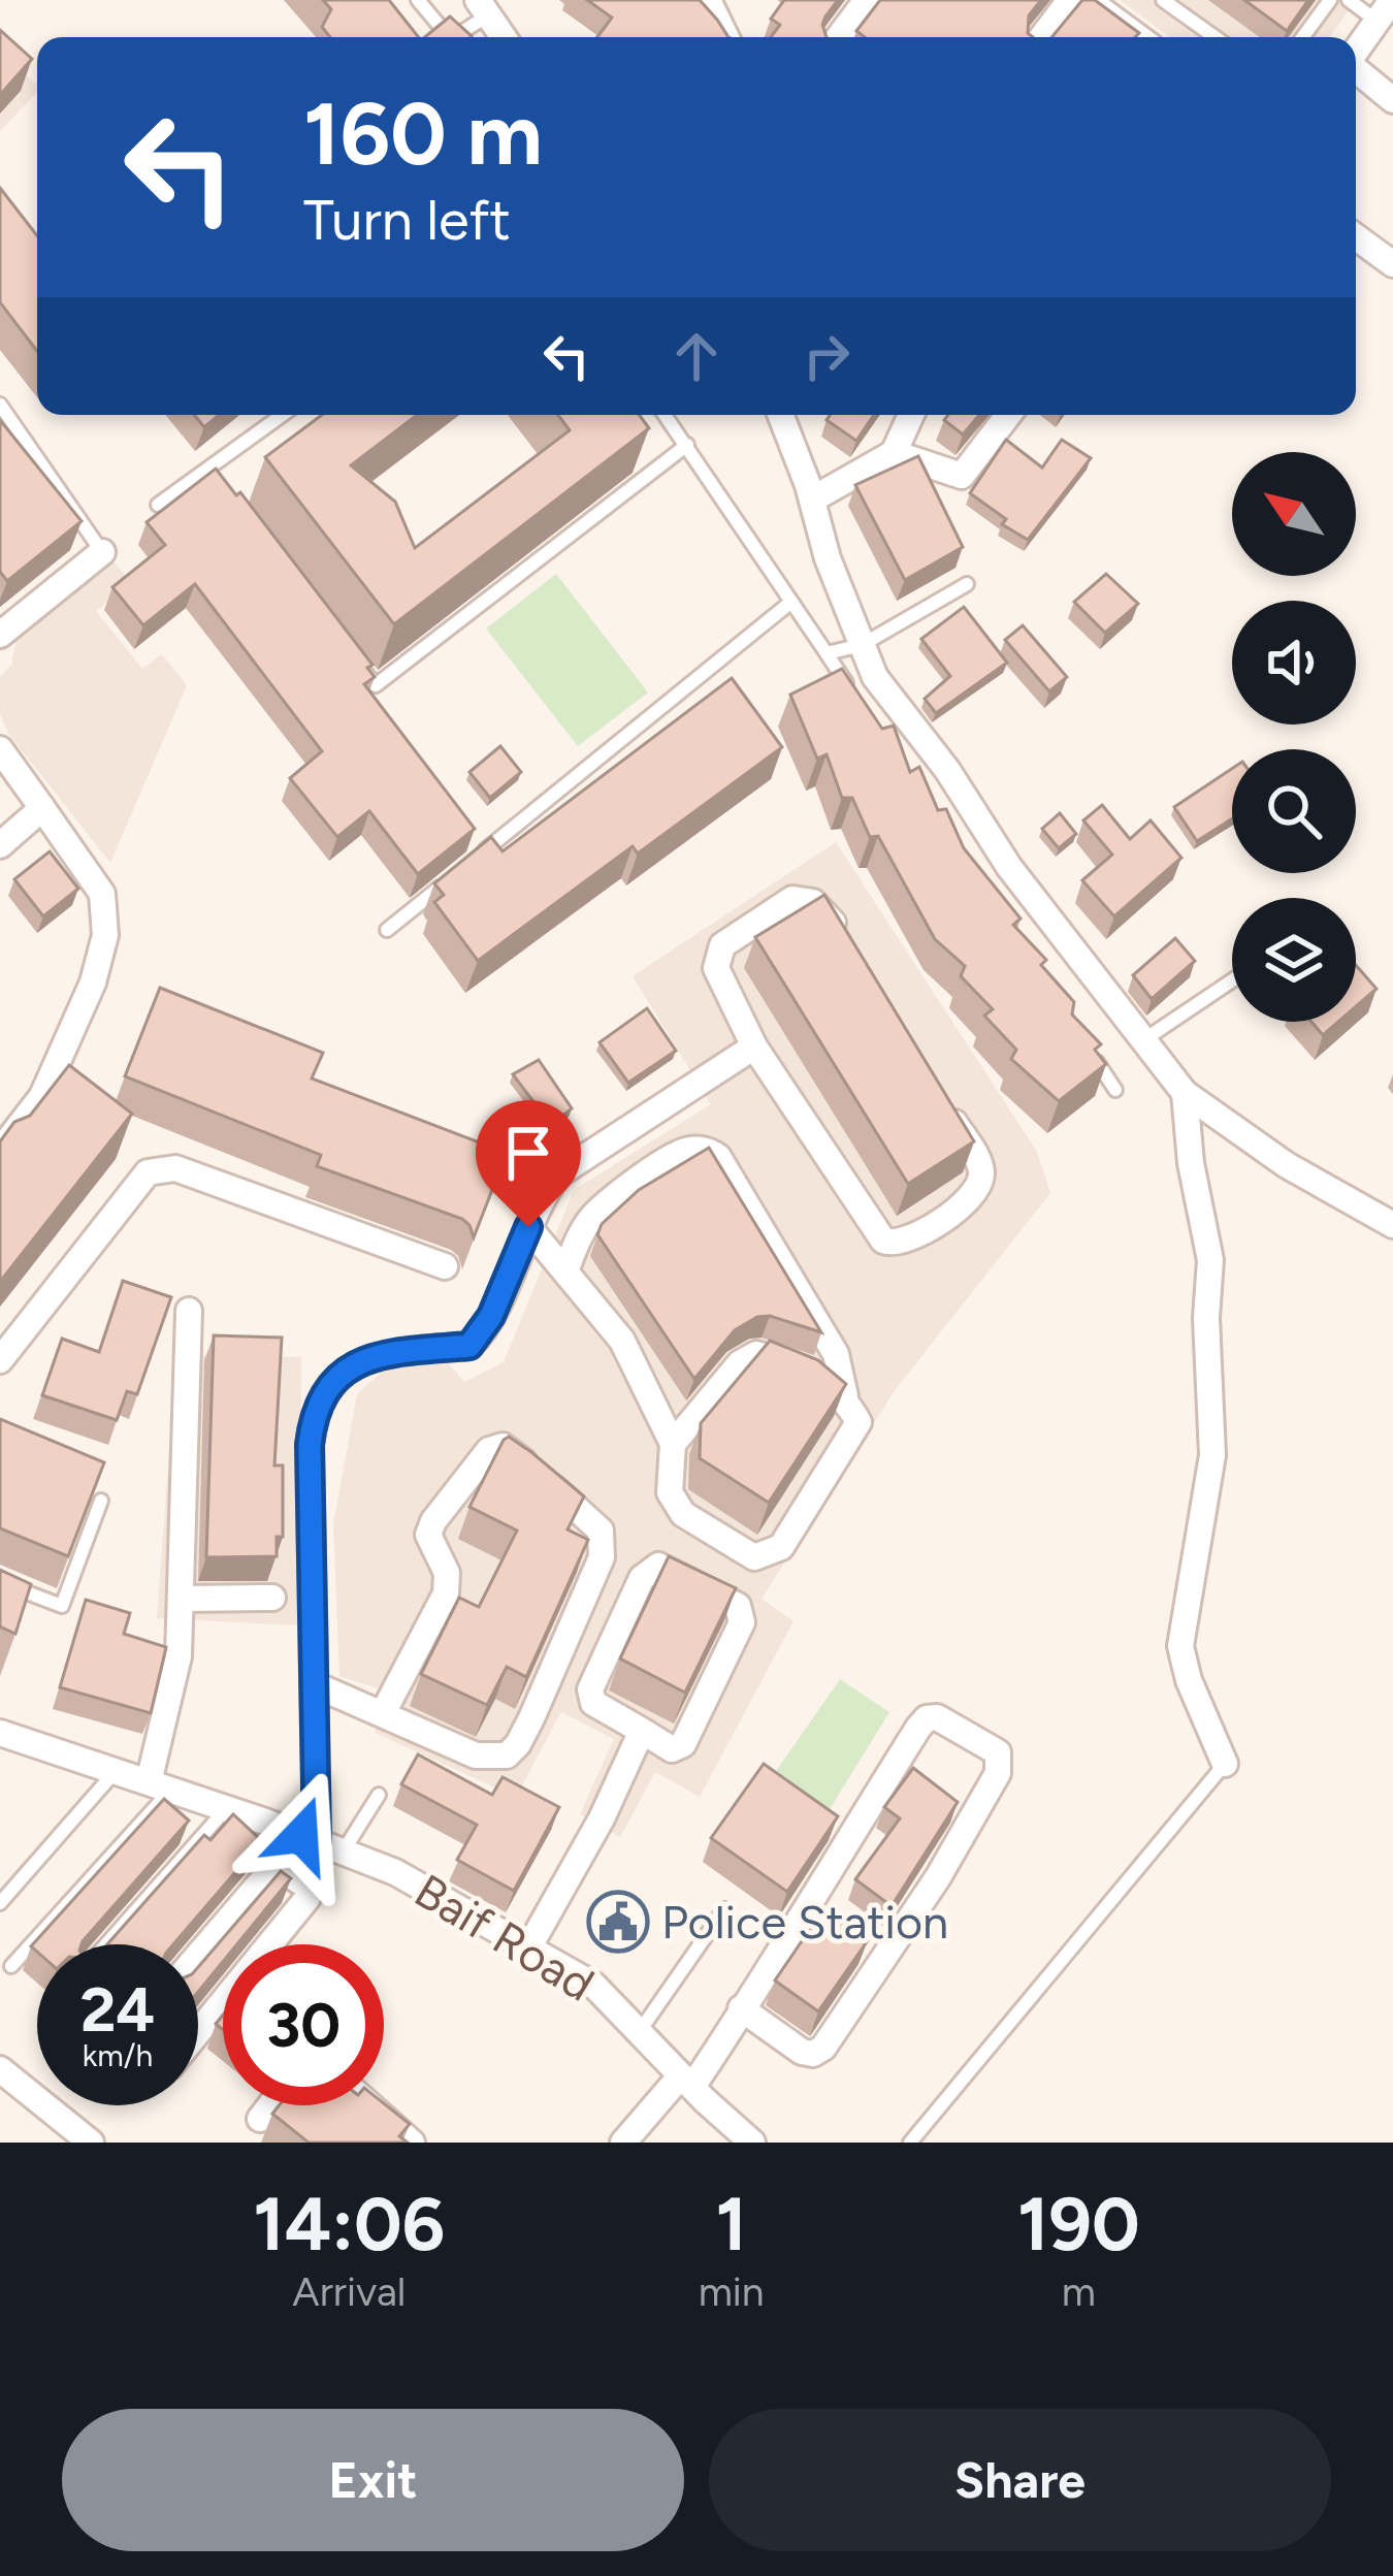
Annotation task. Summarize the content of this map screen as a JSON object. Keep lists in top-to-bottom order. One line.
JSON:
{"streets":{"street":["Baif Road"]},"places":{"public building":["Police Station"]},"north":"top left","page":{"turn":["160 m","Turn left"],"speed":"24 km/h","limit":"30","eta":["14:06","Arrival","1","min","190","m"],"buttons":["Exit","Share"]}}
